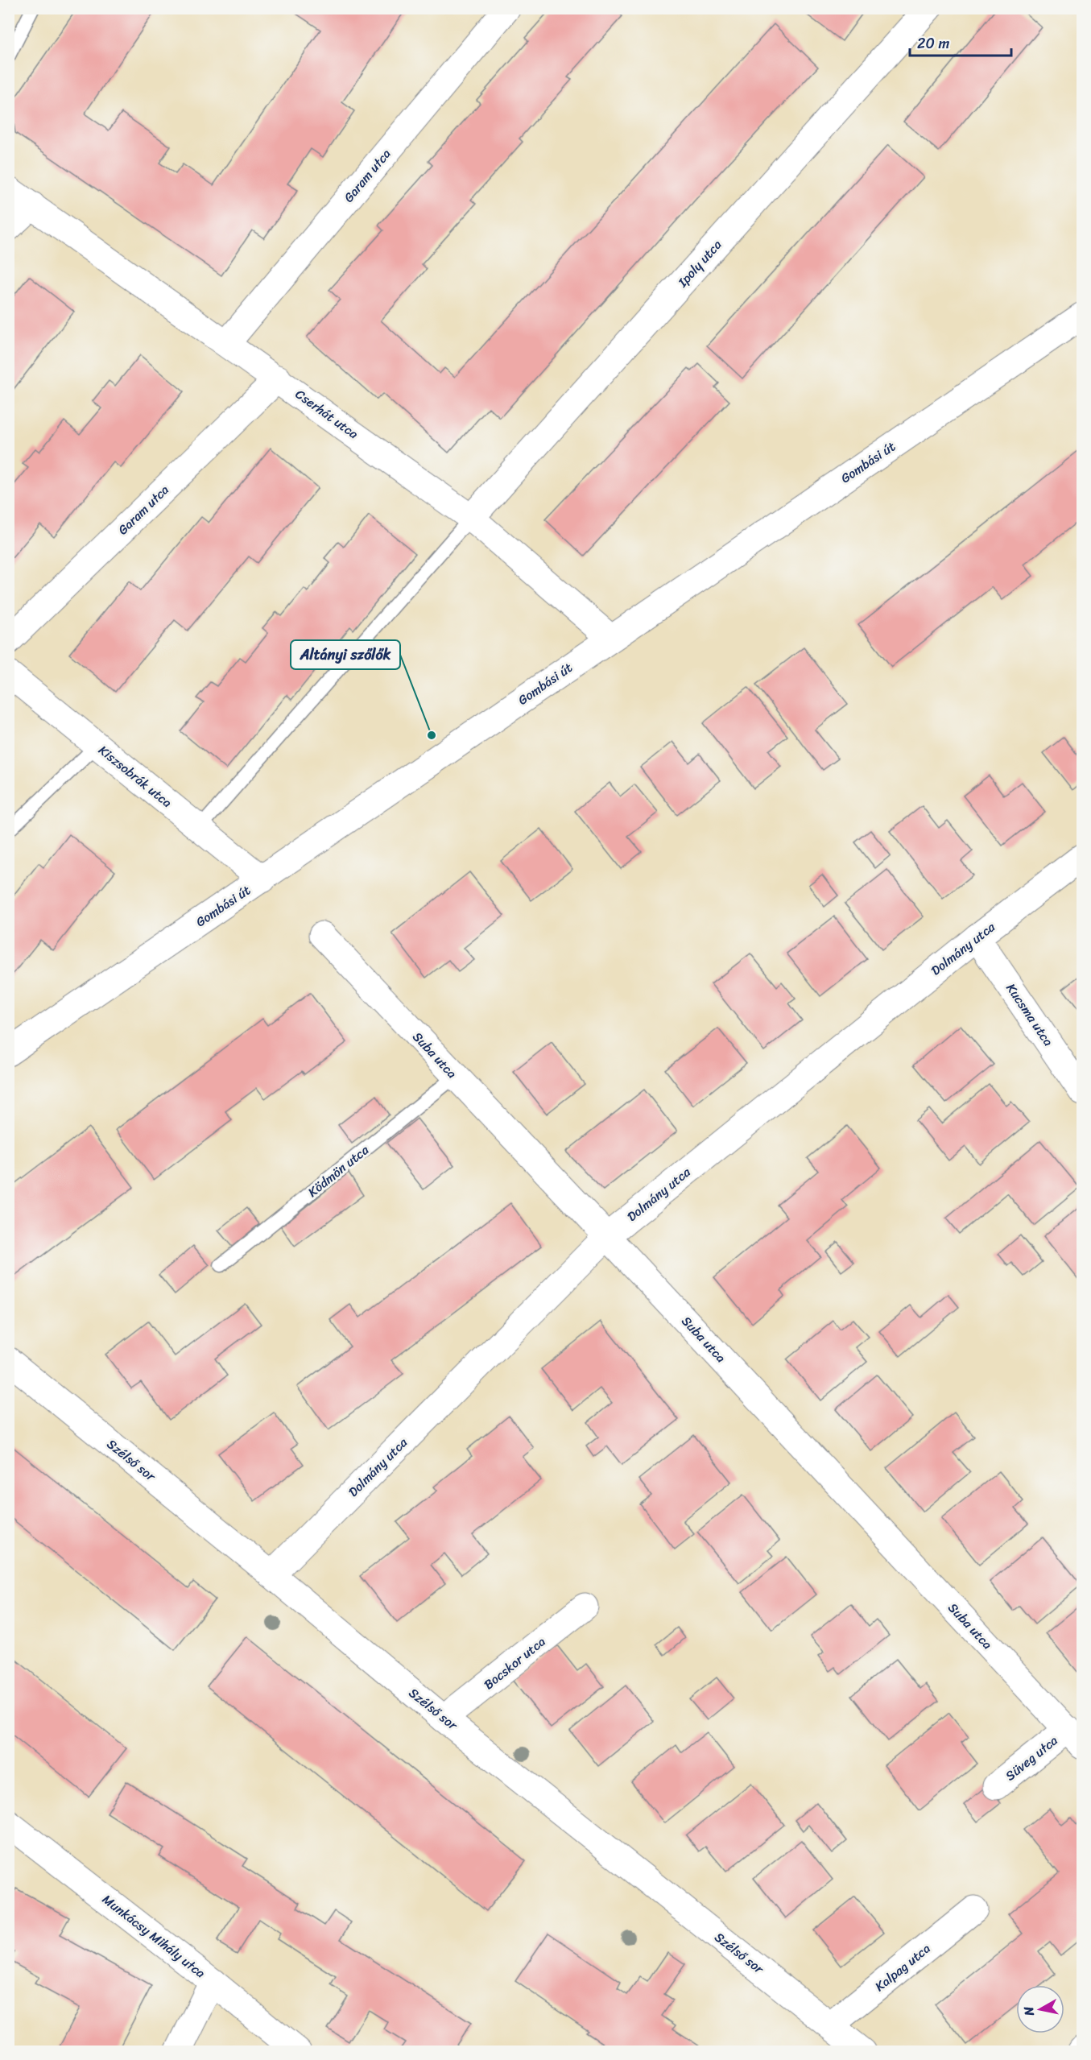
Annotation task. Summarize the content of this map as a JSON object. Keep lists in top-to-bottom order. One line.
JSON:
{"streets":{"street":["Garam utca","Ipoly utca","Cserhát utca","Gombási út","Kiszsobrák utca","Dolmány utca","Kucsma utca","Suba utca","Szélső sor","Bocskor utca","Süveg utca","Munkácsy Mihály utca","Kalpag utca"],"lane":["Ködmön utca"]},"crossings":[["Garam utca","Cserhát utca"],["Ipoly utca","Cserhát utca"],["Cserhát utca","Gombási út"],["Gombási út","Kiszsobrák utca"],["Dolmány utca","Kucsma utca"],["Dolmány utca","Suba utca"],["Dolmány utca","Szélső sor"],["Suba utca","Ködmön utca"],["Suba utca","Süveg utca"],["Szélső sor","Bocskor utca"],["Szélső sor","Kalpag utca"]],"places":["Altányi szőlők"],"scale_bar":"20 m","north":"left"}
